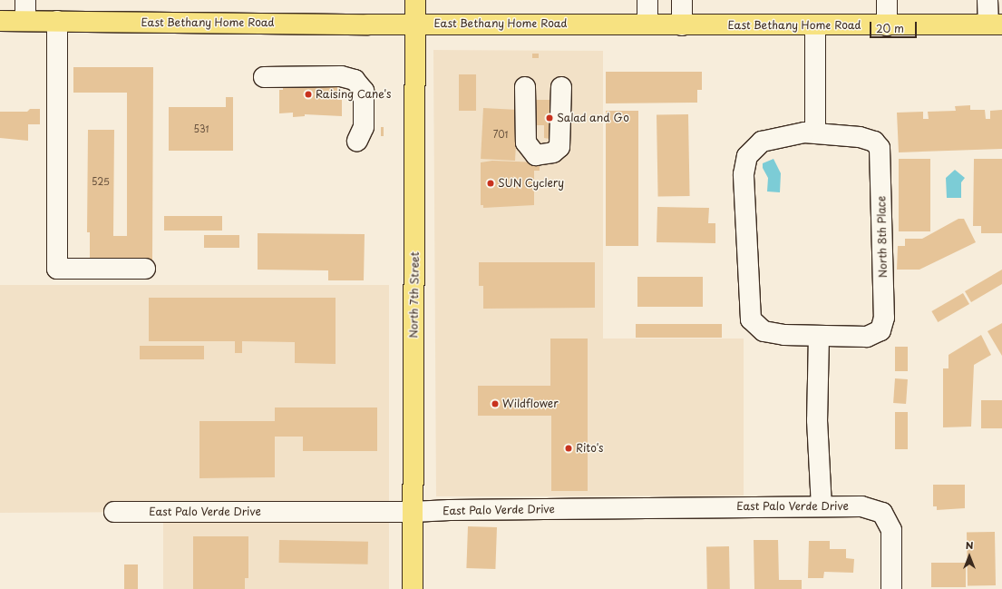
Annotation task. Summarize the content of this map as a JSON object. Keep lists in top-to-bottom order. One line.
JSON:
{"streets":{"main road":["East Bethany Home Road","North 7th Street"],"street":["North 8th Place","East Palo Verde Drive"]},"crossings":[["East Bethany Home Road","North 7th Street"],["North 7th Street","East Palo Verde Drive"]],"places":["Raising Cane's","Salad and Go","SUN Cyclery","Wildflower","Rito's"],"house_numbers":["531","701","525"],"scale_bar":"20 m","north":"top"}
